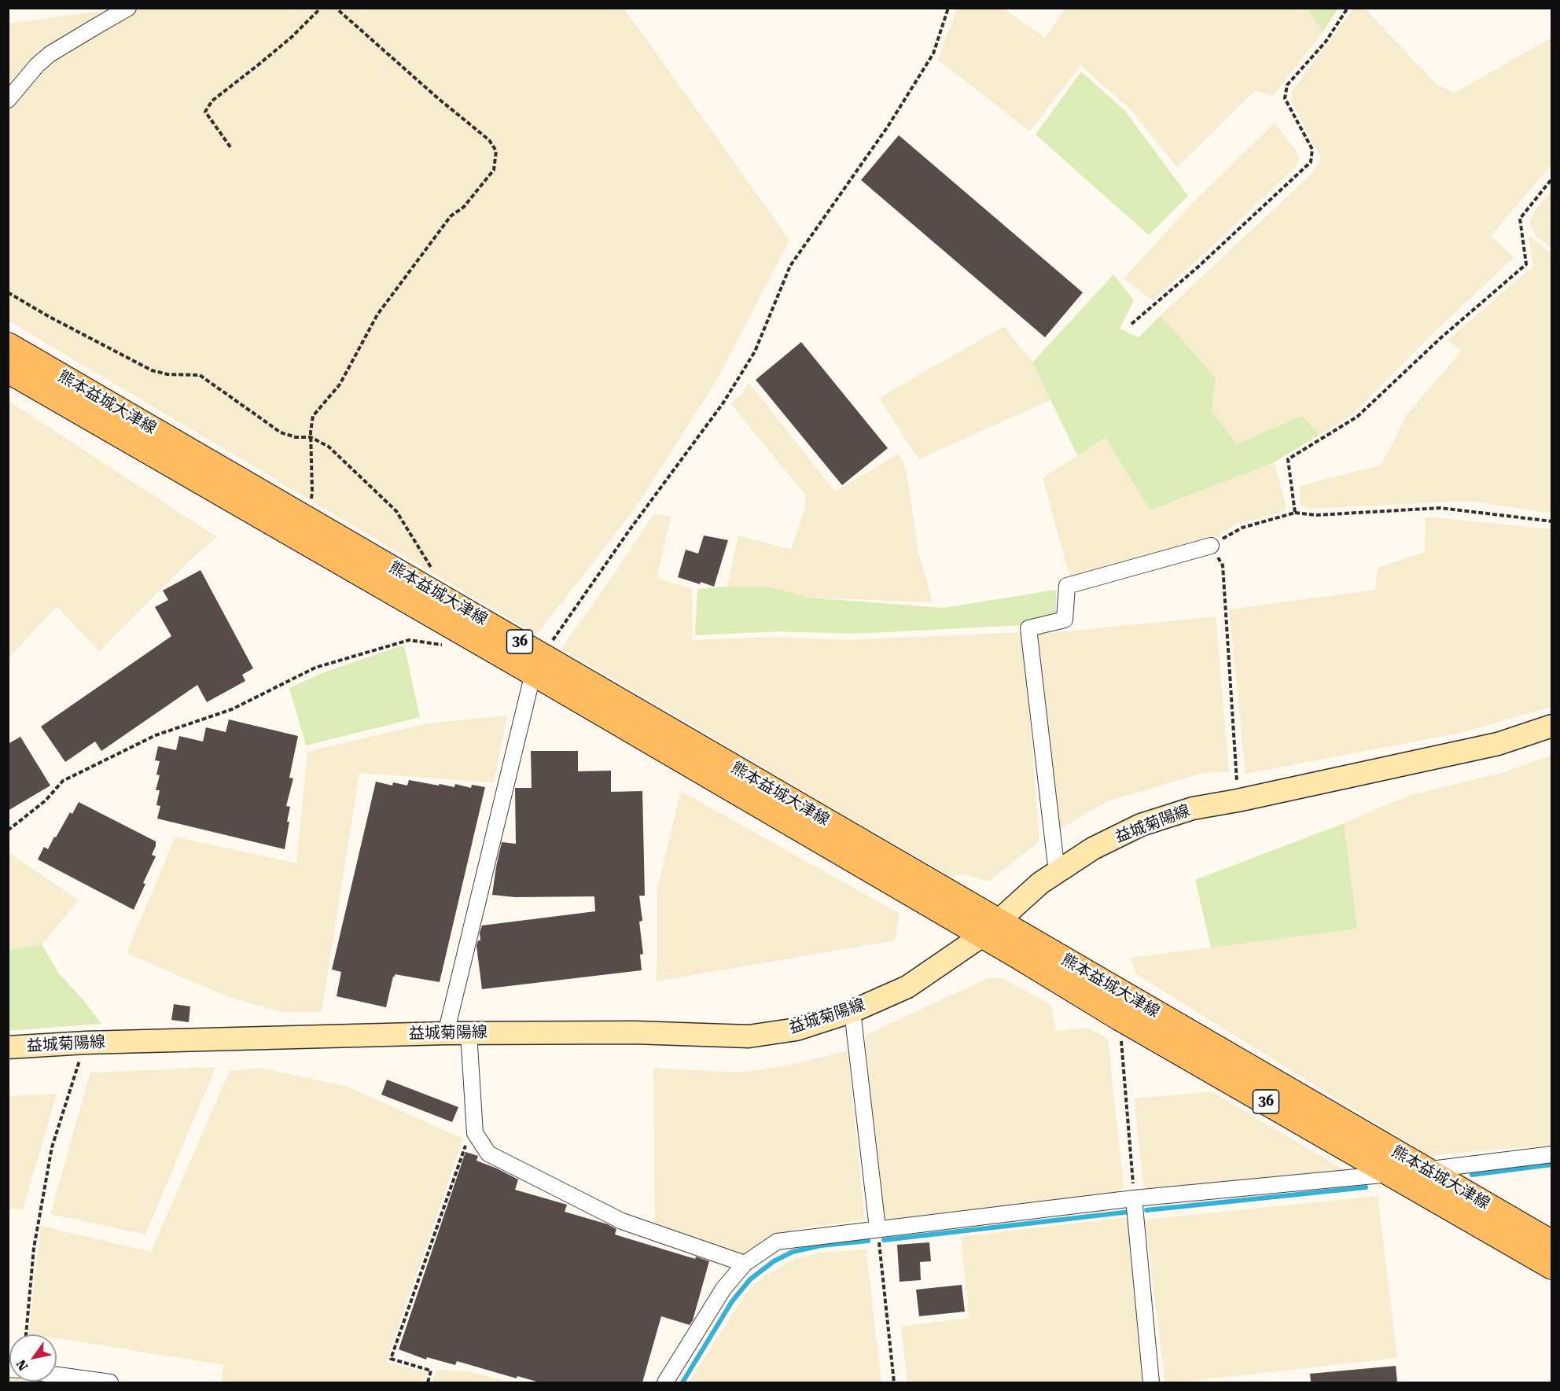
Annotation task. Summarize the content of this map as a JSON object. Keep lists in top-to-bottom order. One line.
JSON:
{"streets":{"main road":["熊本益城大津線","36","益城菊陽線"]},"crossings":[["熊本益城大津線","益城菊陽線"]],"north":"bottom left"}
